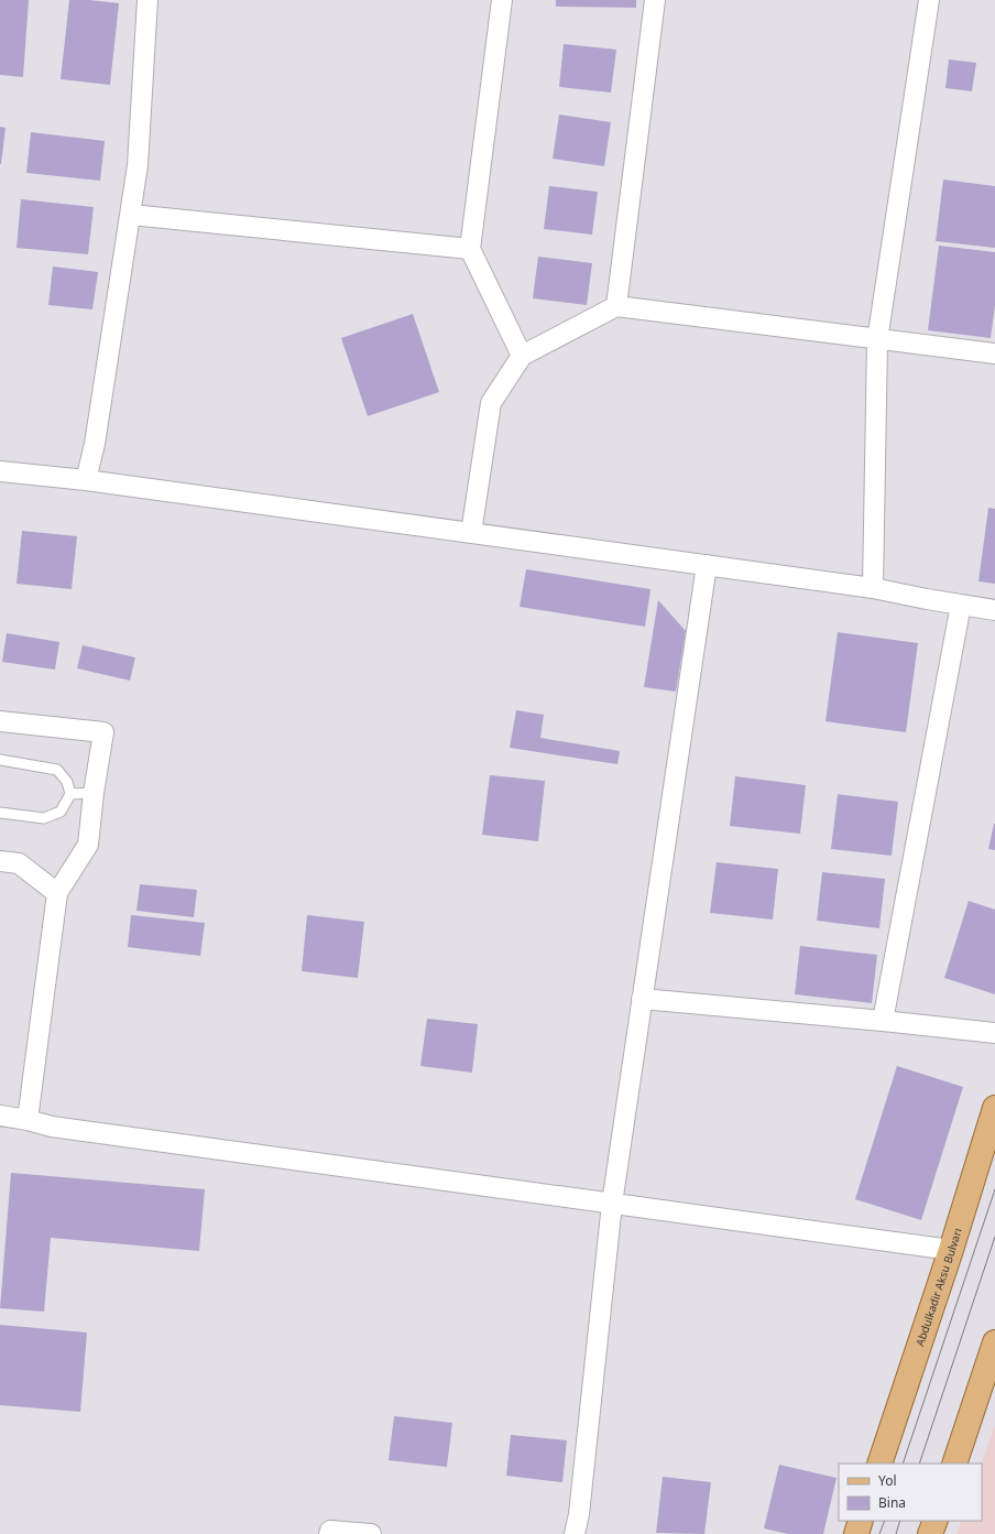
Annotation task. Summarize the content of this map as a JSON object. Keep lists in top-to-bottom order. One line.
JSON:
{"streets":{"main road":["Abdulkadir Aksu Bulvarı"]},"legend":["Yol","Bina"]}
